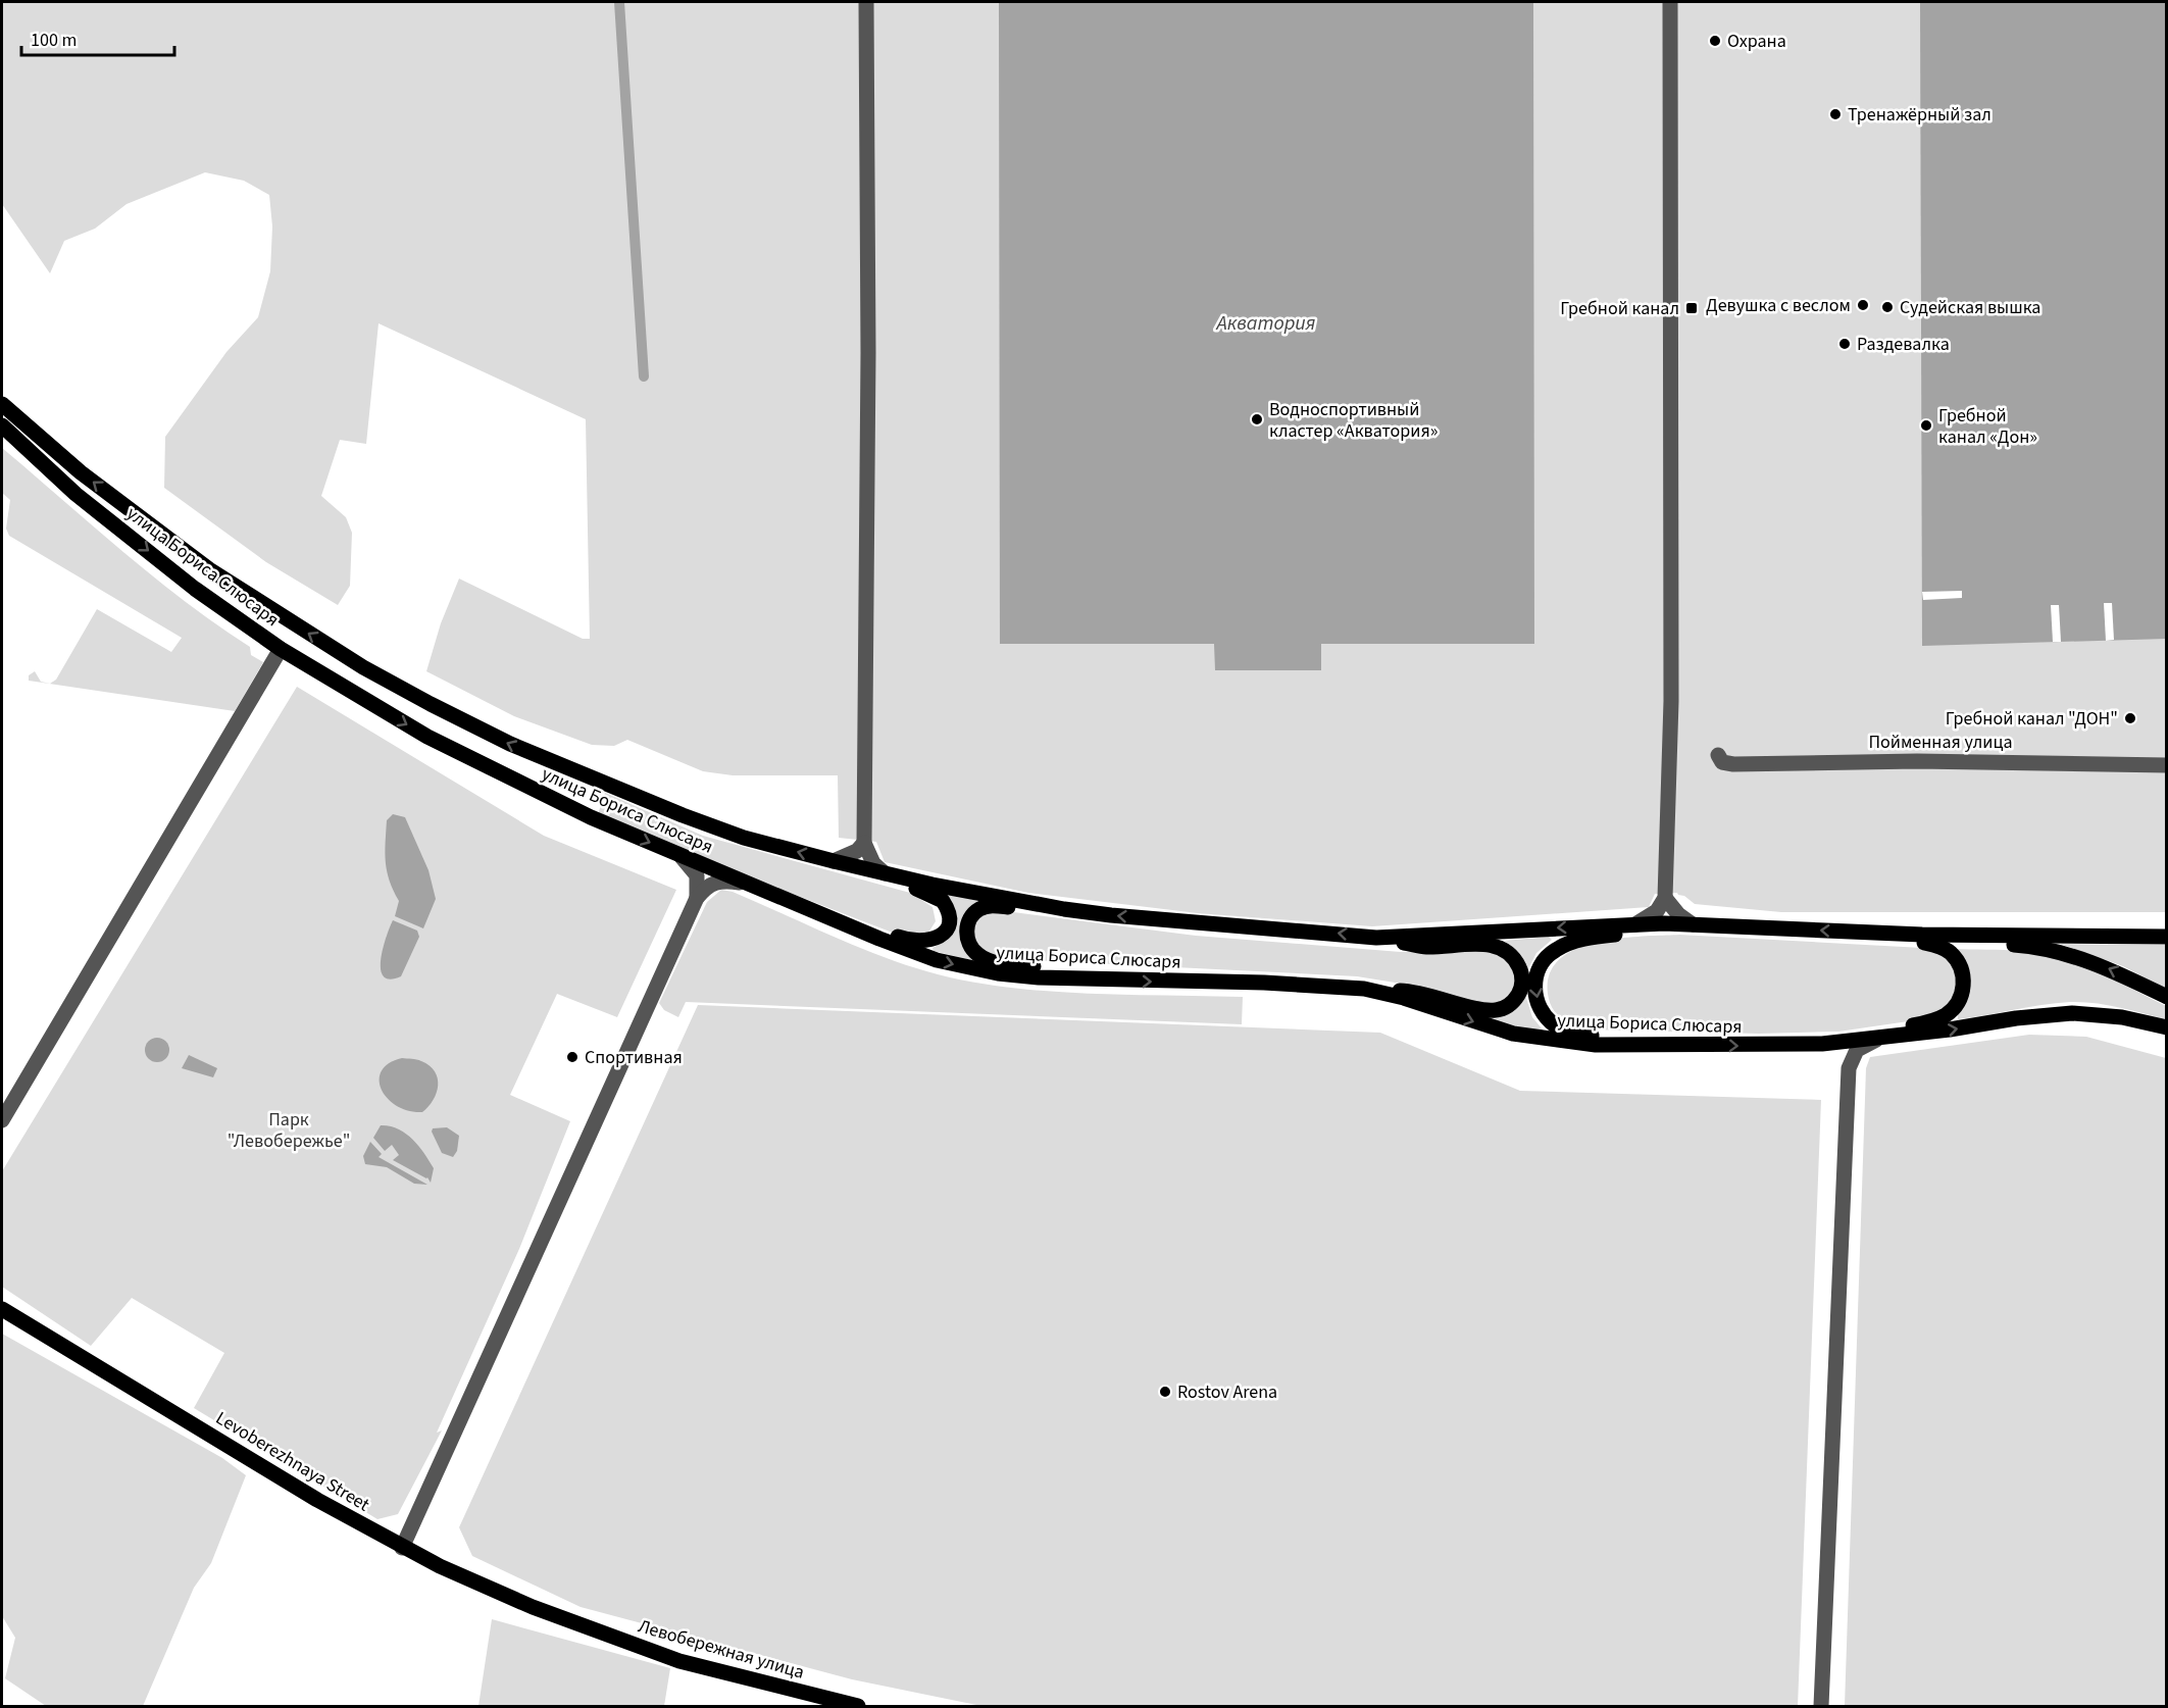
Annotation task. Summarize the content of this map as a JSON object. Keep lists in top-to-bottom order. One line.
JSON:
{"streets":{"main road":["улица Бориса Слюсаря","Levoberezhnaya Street"],"street":["Пойменная улица"]},"water":["Акватория"],"parks":["Парк \"Левобережье\""],"places":{"other":["Охрана","Тренажёрный зал","Девушка с веслом","Судейская вышка","Раздевалка","Водноспортивный кластер «Акватория»","Гребной канал «Дон»","Гребной канал \"ДОН\"","Спортивная","Rostov Arena"],"transit":["Гребной канал"]},"scale_bar":"100 m"}
